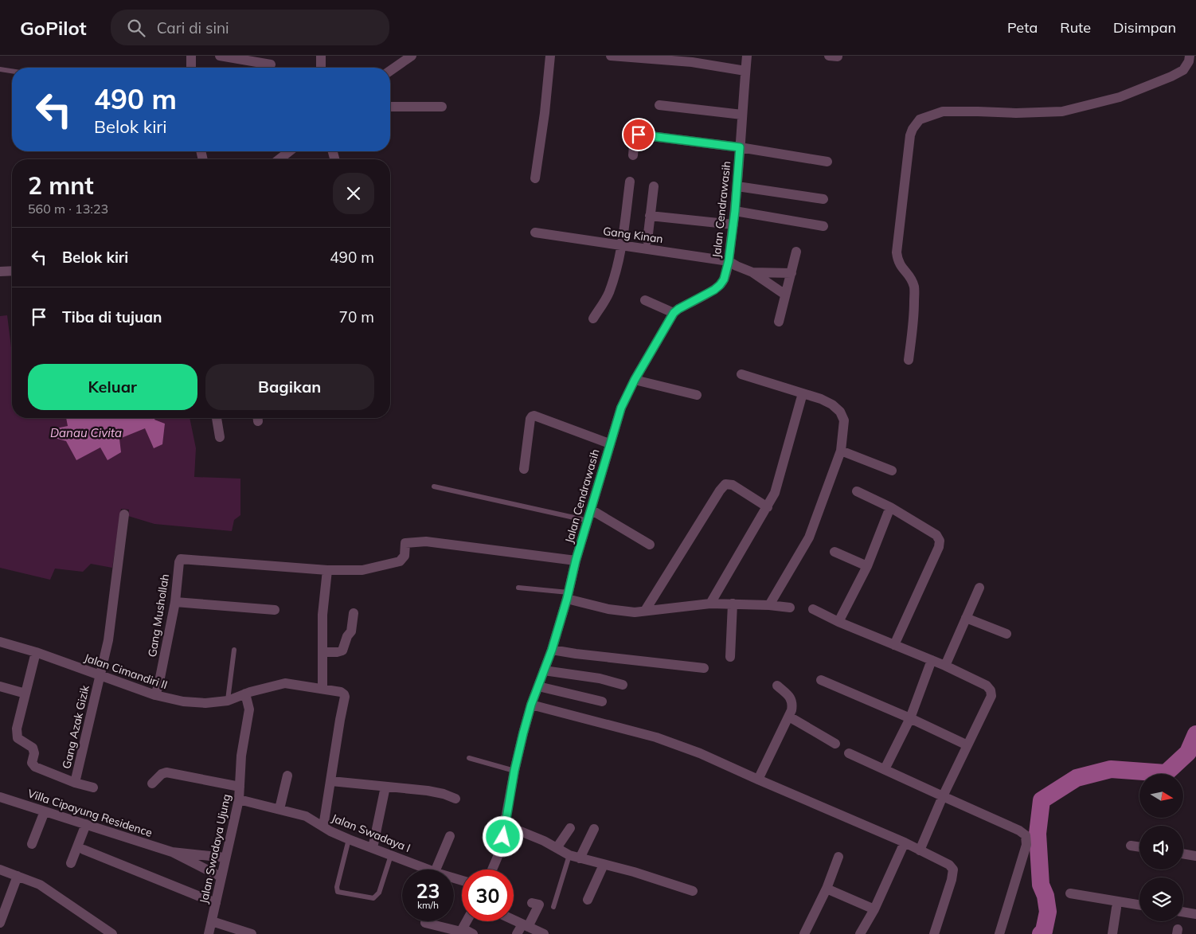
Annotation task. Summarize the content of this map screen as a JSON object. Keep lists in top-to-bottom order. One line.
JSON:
{"streets":{"street":["Jalan Cendrawasih","Gang Kinan","Gang Mushollah","Jalan Cimandiri II","Gang Azak Gizik","Villa Cipayung Residence","Jalan Swadaya I","Jalan Swadaya Ujung"]},"crossings":[["Jalan Cendrawasih","Gang Kinan"],["Gang Mushollah","Jalan Cimandiri II"],["Jalan Cimandiri II","Gang Azak Gizik"],["Jalan Cimandiri II","Jalan Swadaya Ujung"],["Villa Cipayung Residence","Jalan Swadaya Ujung"],["Jalan Swadaya I","Jalan Swadaya Ujung"]],"water":["Danau Civita"],"north":"right","page":{"header":"GoPilot","search":"Cari di sini","nav":["Peta","Rute","Disimpan"],"turn":["490 m","Belok kiri"],"heading":["2 mnt","560 m · 13:23"],"list":[{"name":"Belok kiri","value":"490 m"},{"name":"Tiba di tujuan","value":"70 m"}],"buttons":["Keluar","Bagikan"],"speed":"23 km/h","limit":"30"}}
